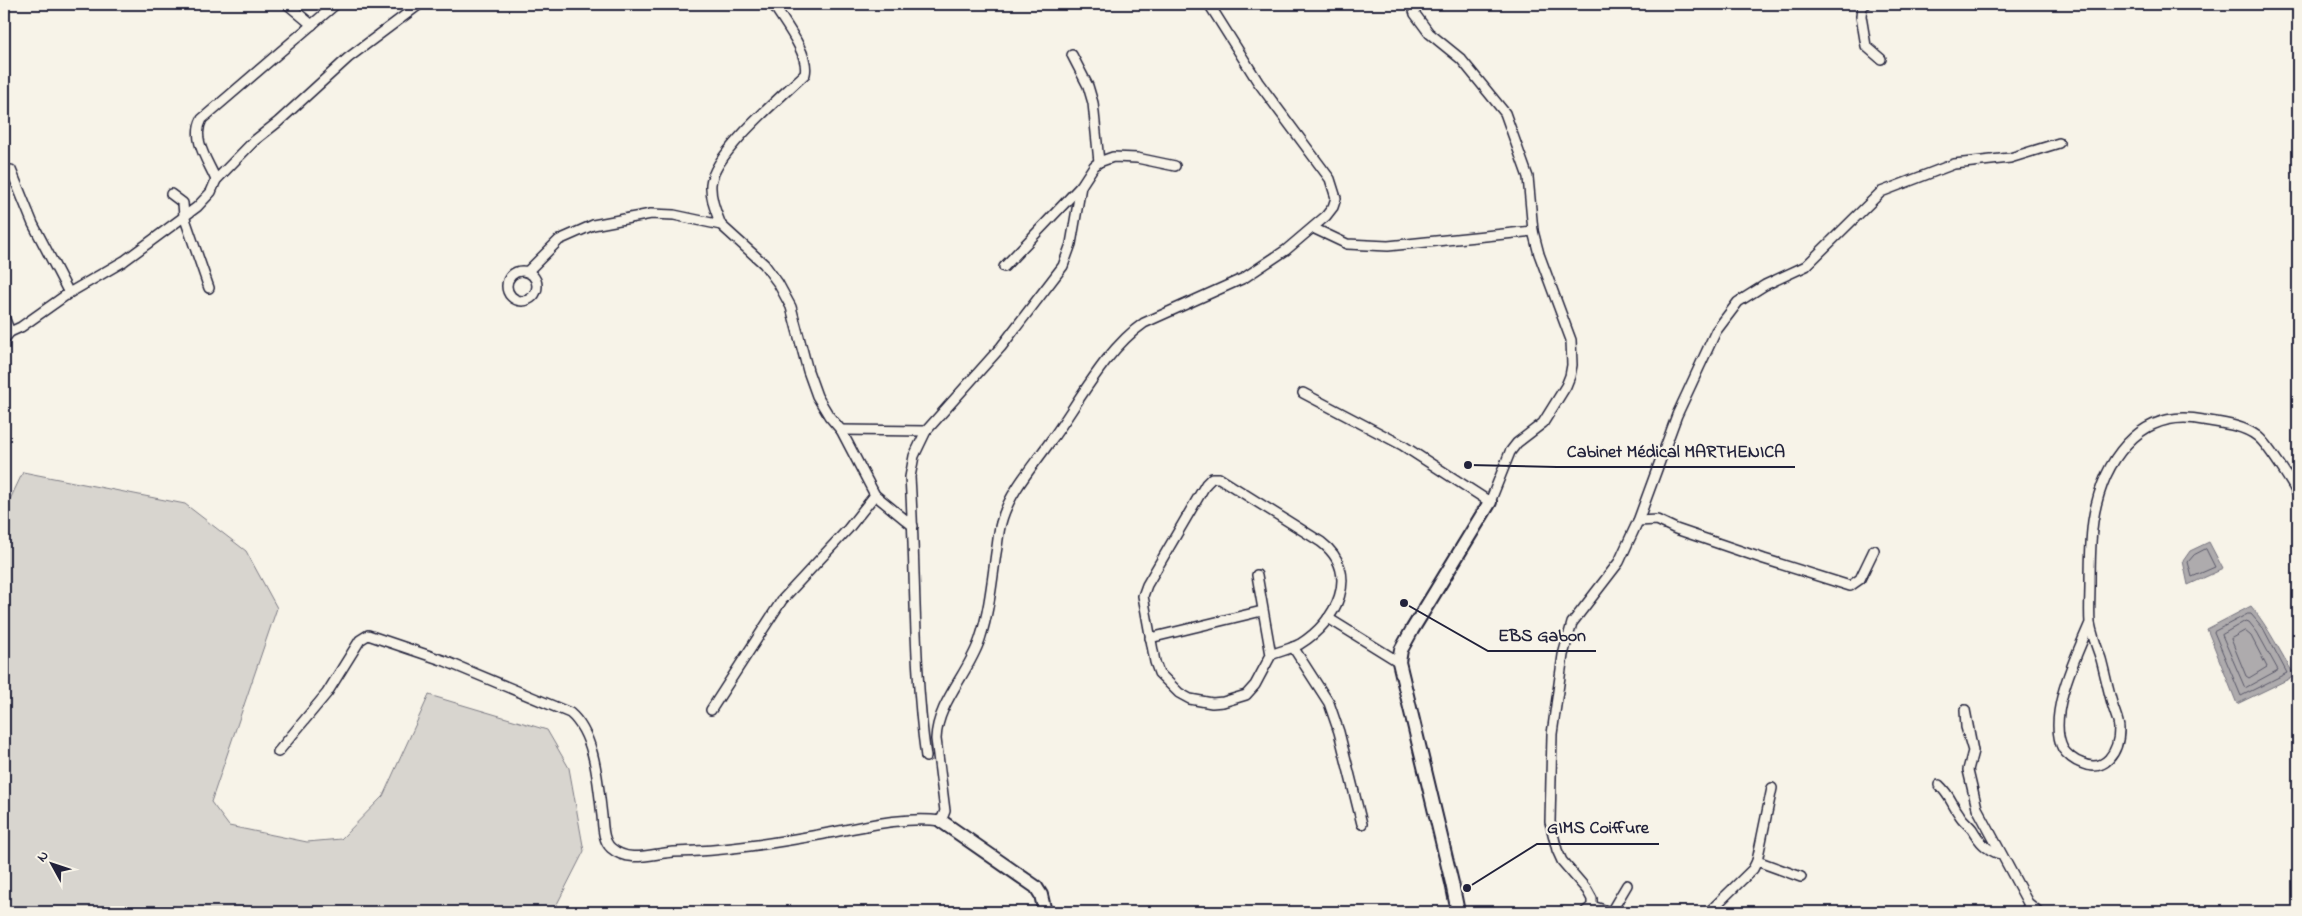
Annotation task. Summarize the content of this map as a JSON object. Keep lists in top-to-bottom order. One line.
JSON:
{"places":["Cabinet Médical MARTHENICA","EBS Gabon","GIMS Coiffure"],"north":"top left"}
